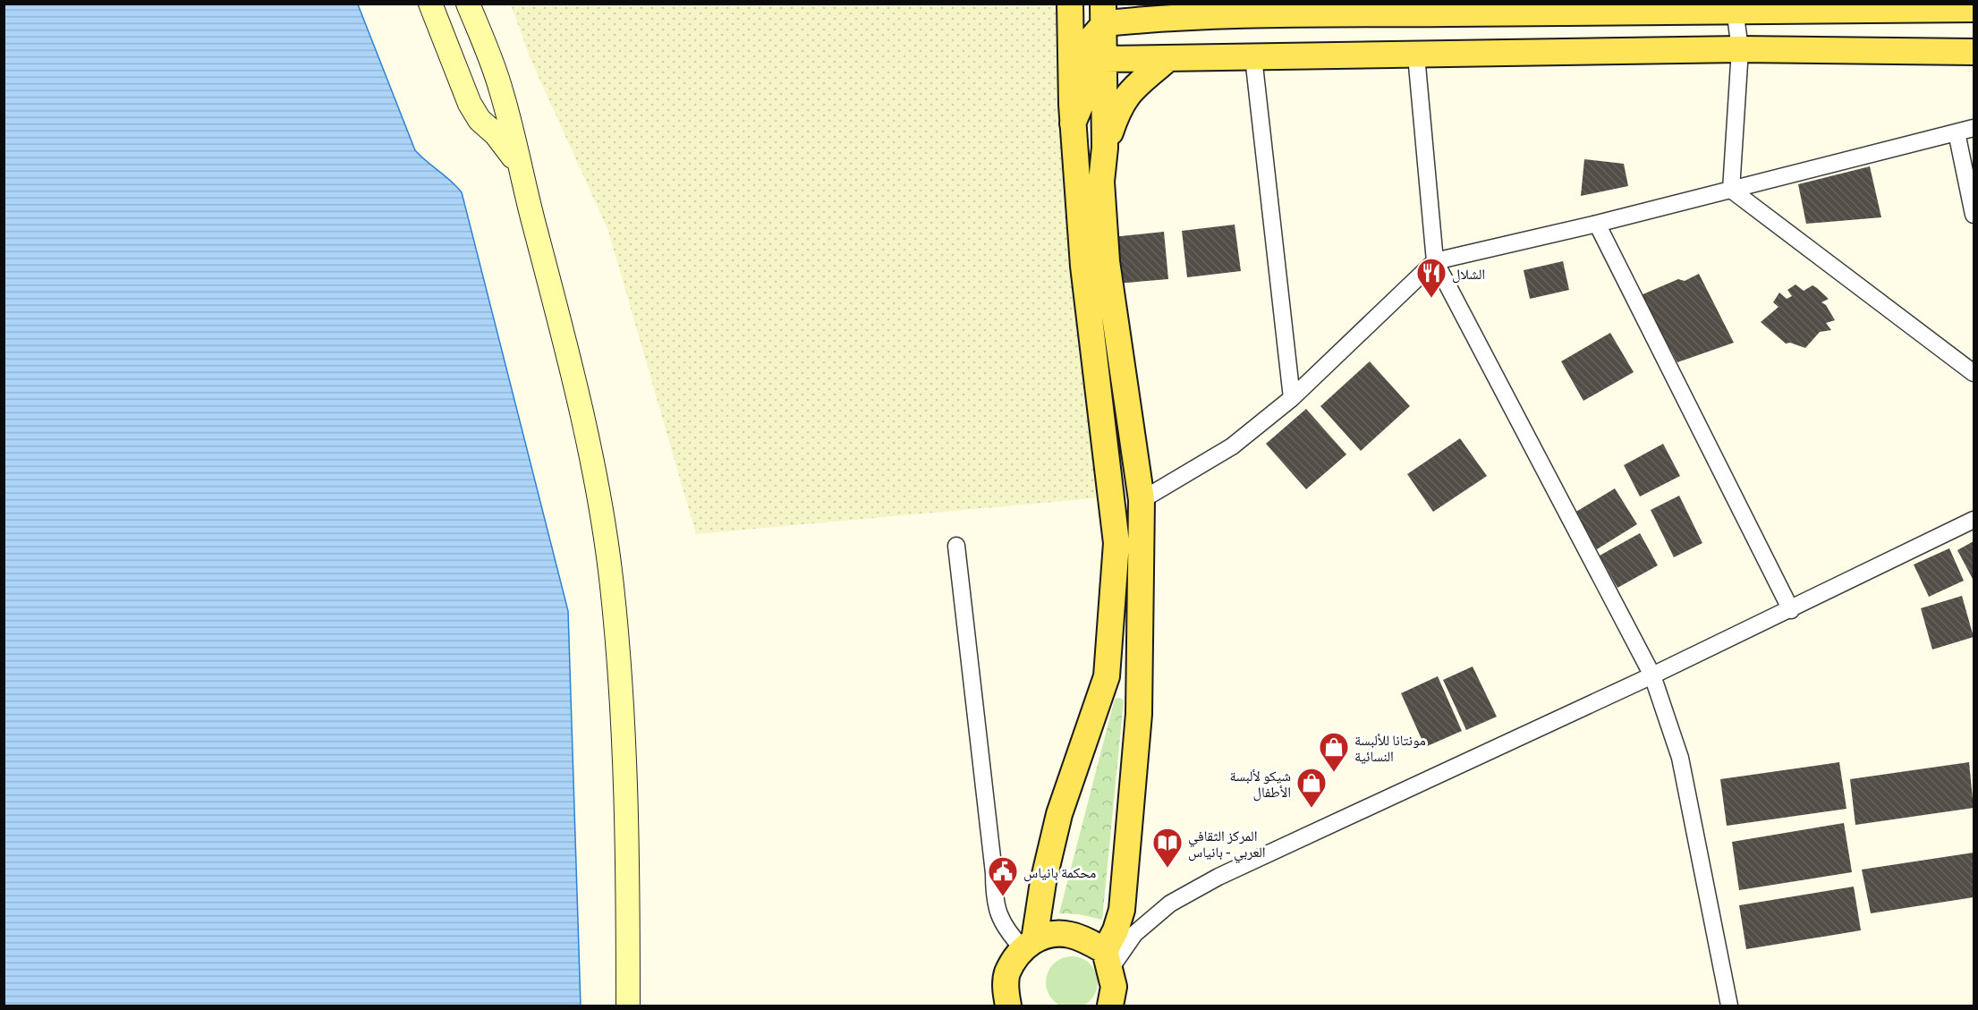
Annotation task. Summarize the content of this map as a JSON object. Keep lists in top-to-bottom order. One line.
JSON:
{"places":{"restaurant":["الشلال"],"shop":["مونتانا للألبسة النسائية","شيكو لألبسة الأطفال"],"library":["المركز الثقافي العربي - بانياس"],"public building":["محكمة بانياس"]}}
